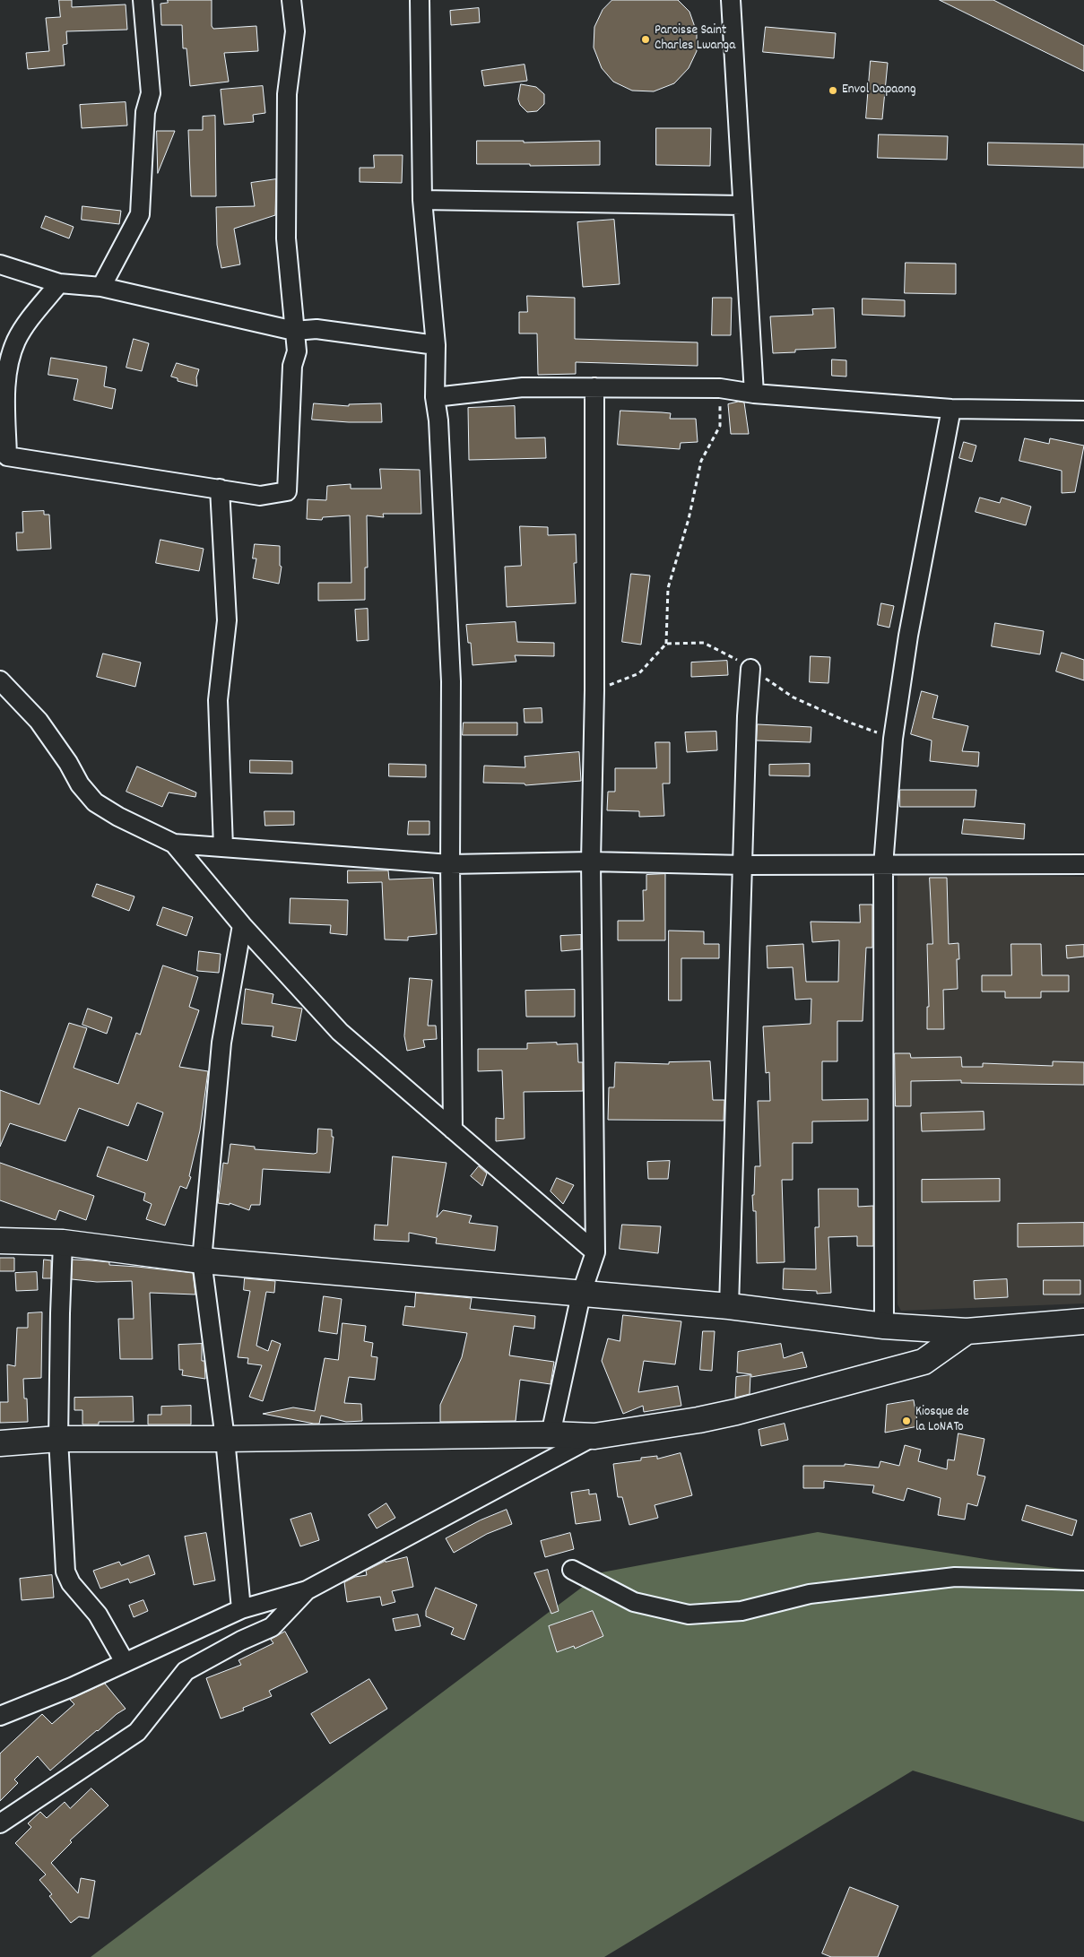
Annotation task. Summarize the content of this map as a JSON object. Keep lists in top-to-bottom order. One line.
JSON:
{"places":["Paroisse Saint Charles Lwanga","Envol Dapaong","Kiosque de la LoNATo"]}
